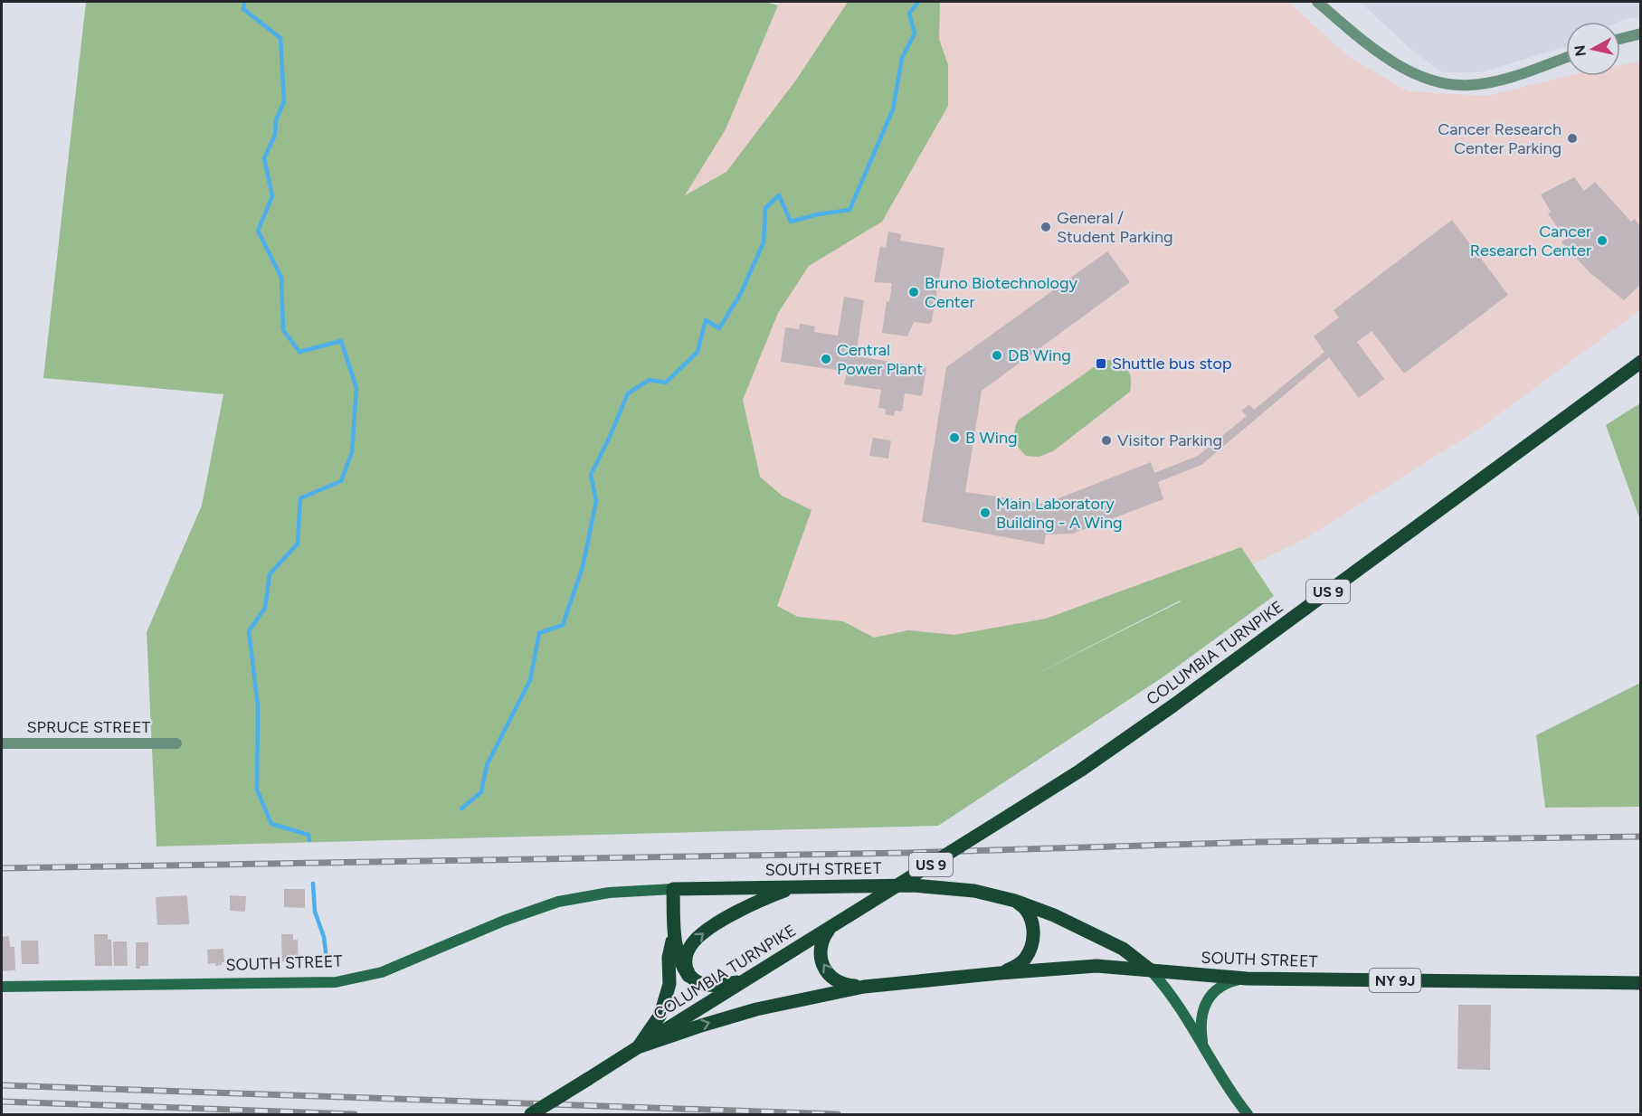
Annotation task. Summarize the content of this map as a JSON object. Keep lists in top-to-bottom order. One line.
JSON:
{"streets":{"main road":["US 9","COLUMBIA TURNPIKE","SOUTH STREET","NY 9J"],"street":["SPRUCE STREET"]},"crossings":[["US 9","COLUMBIA TURNPIKE"]],"places":{"other":["Cancer Research Center Parking","General / Student Parking","Cancer Research Center","Bruno Biotechnology Center","DB Wing","Central Power Plant","B Wing","Visitor Parking","Main Laboratory Building - A Wing"],"transit":["Shuttle bus stop"]},"north":"left"}
